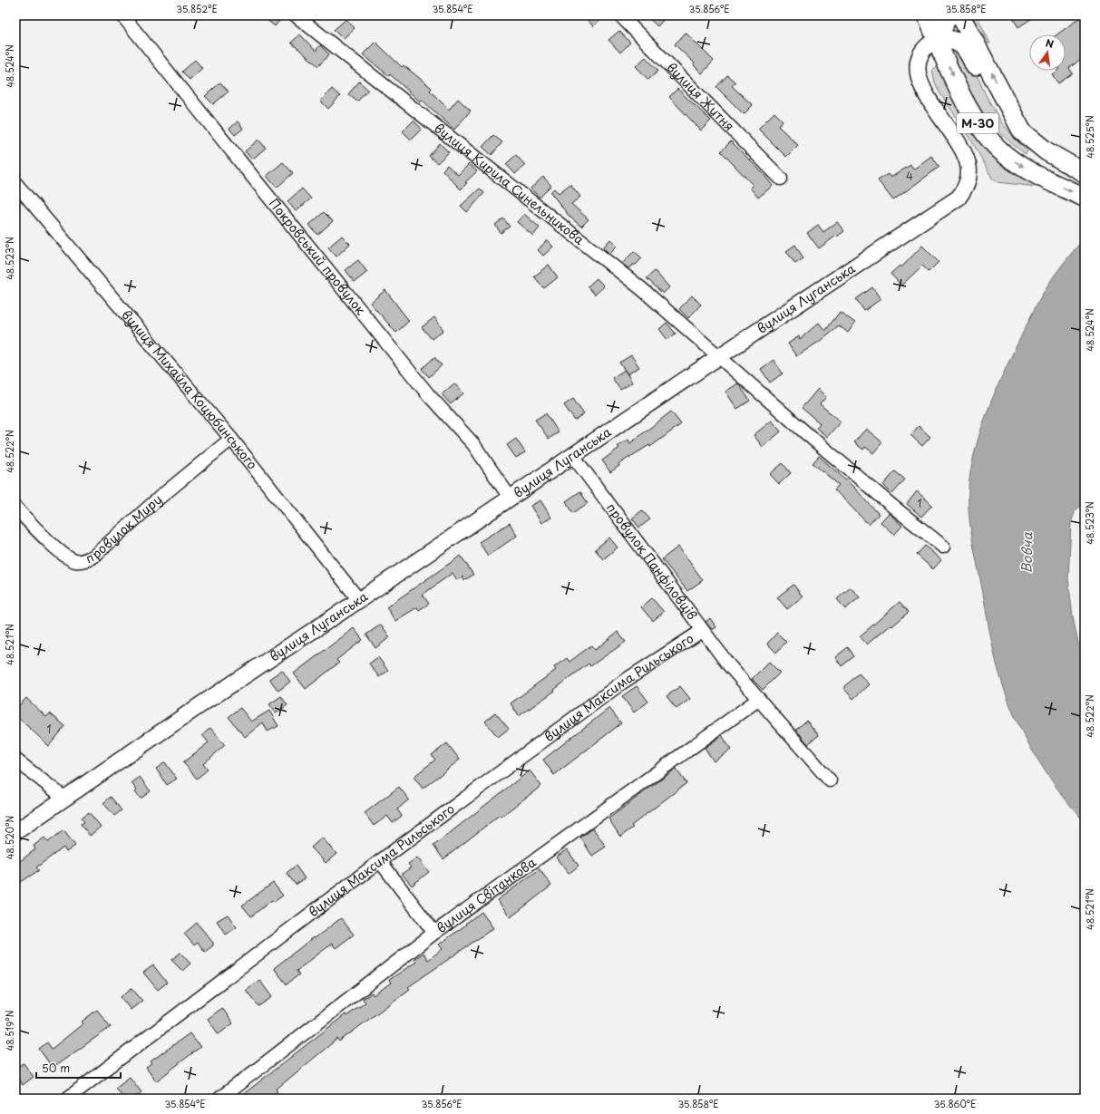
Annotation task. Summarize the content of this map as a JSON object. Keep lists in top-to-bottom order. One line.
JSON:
{"streets":{"highway":["М-30"],"main road":["вулиця Луганська"],"street":["вулиця Житня","вулиця Кирила Синельникова","Покровський провулок","вулиця Михайла Коцюбинського","провулок Миру","провулок Панфіловців","вулиця Максима Рильського","вулиця Світанкова"]},"crossings":[["М-30","вулиця Луганська"],["вулиця Кирила Синельникова","вулиця Луганська"],["Покровський провулок","вулиця Луганська"],["вулиця Луганська","вулиця Михайла Коцюбинського"],["вулиця Луганська","провулок Панфіловців"],["вулиця Михайла Коцюбинського","провулок Миру"],["провулок Панфіловців","вулиця Максима Рильського"],["провулок Панфіловців","вулиця Світанкова"]],"water":["Вовча"],"house_numbers":["4","1","1"],"scale_bar":"50 m","north":"top","coordinates":["35.852°E","35.854°E","35.856°E","35.858°E","48.524°N","48.525°N","48.523°N","48.522°N","48.521°N","48.520°N","48.519°N","35.860°E"]}
